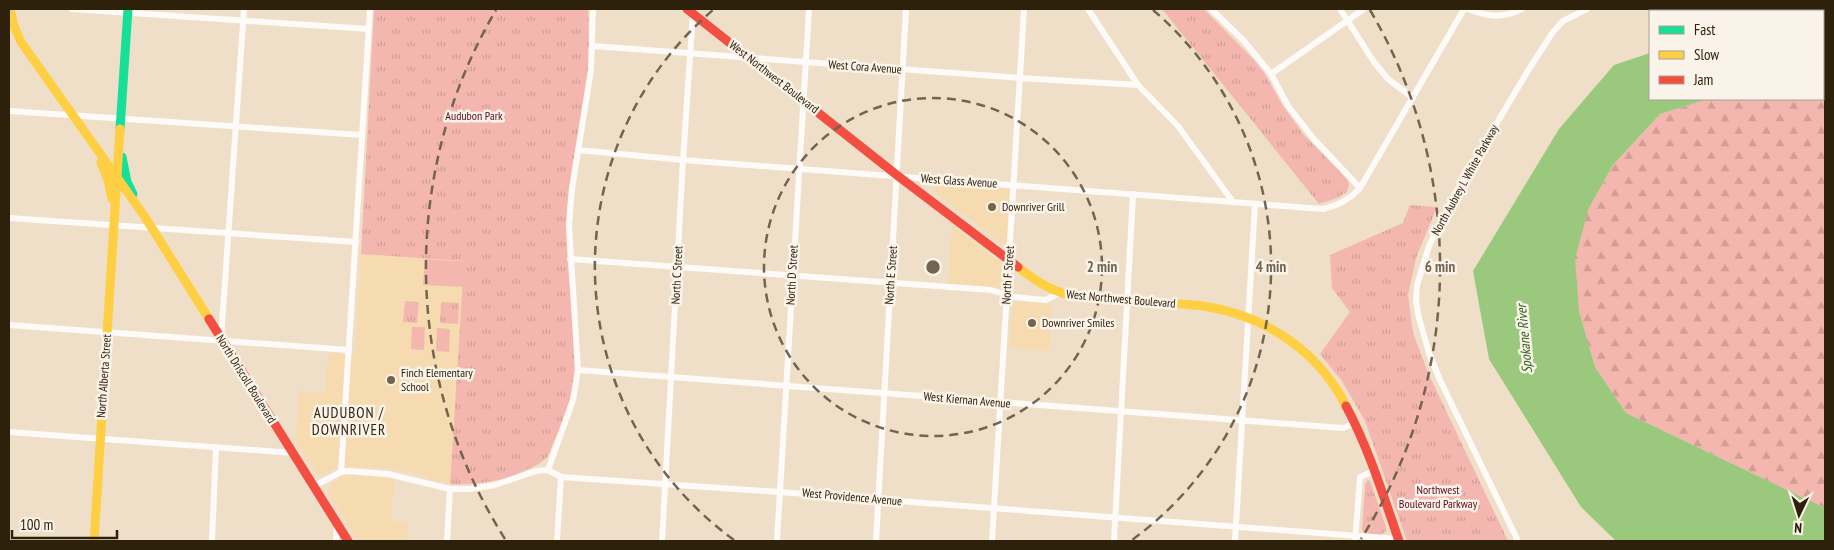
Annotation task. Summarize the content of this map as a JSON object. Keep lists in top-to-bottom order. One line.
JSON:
{"streets":{"main road":["West Northwest Boulevard","North Alberta Street","North Driscoll Boulevard"],"street":["West Cora Avenue","North Aubrey L White Parkway","West Glass Avenue","North C Street","North D Street","North E Street","North F Street","West Kiernan Avenue","West Providence Avenue"]},"crossings":[["West Cora Avenue","West Northwest Boulevard"],["West Cora Avenue","North C Street"],["West Cora Avenue","North D Street"],["West Cora Avenue","North E Street"],["West Cora Avenue","North F Street"],["West Northwest Boulevard","West Glass Avenue"],["West Northwest Boulevard","North C Street"],["West Northwest Boulevard","North D Street"],["West Northwest Boulevard","North E Street"],["West Northwest Boulevard","North F Street"],["West Northwest Boulevard","West Kiernan Avenue"],["West Northwest Boulevard","West Providence Avenue"],["West Glass Avenue","North C Street"],["West Glass Avenue","North D Street"],["West Glass Avenue","North E Street"],["West Glass Avenue","North F Street"],["North C Street","West Kiernan Avenue"],["North C Street","West Providence Avenue"],["North D Street","West Kiernan Avenue"],["North D Street","West Providence Avenue"],["North E Street","West Kiernan Avenue"],["North E Street","West Providence Avenue"],["North F Street","West Kiernan Avenue"],["North F Street","West Providence Avenue"],["North Alberta Street","North Driscoll Boulevard"]],"districts":["AUDUBON / DOWNRIVER"],"water":["Spokane River"],"parks":["Audubon Park","Northwest Boulevard Parkway"],"places":["Downriver Grill","Downriver Smiles","Finch Elementary School"],"legend":["Fast","Slow","Jam"],"scale_bar":"100 m","north":"bottom","rings":["2 min","4 min","6 min"]}
